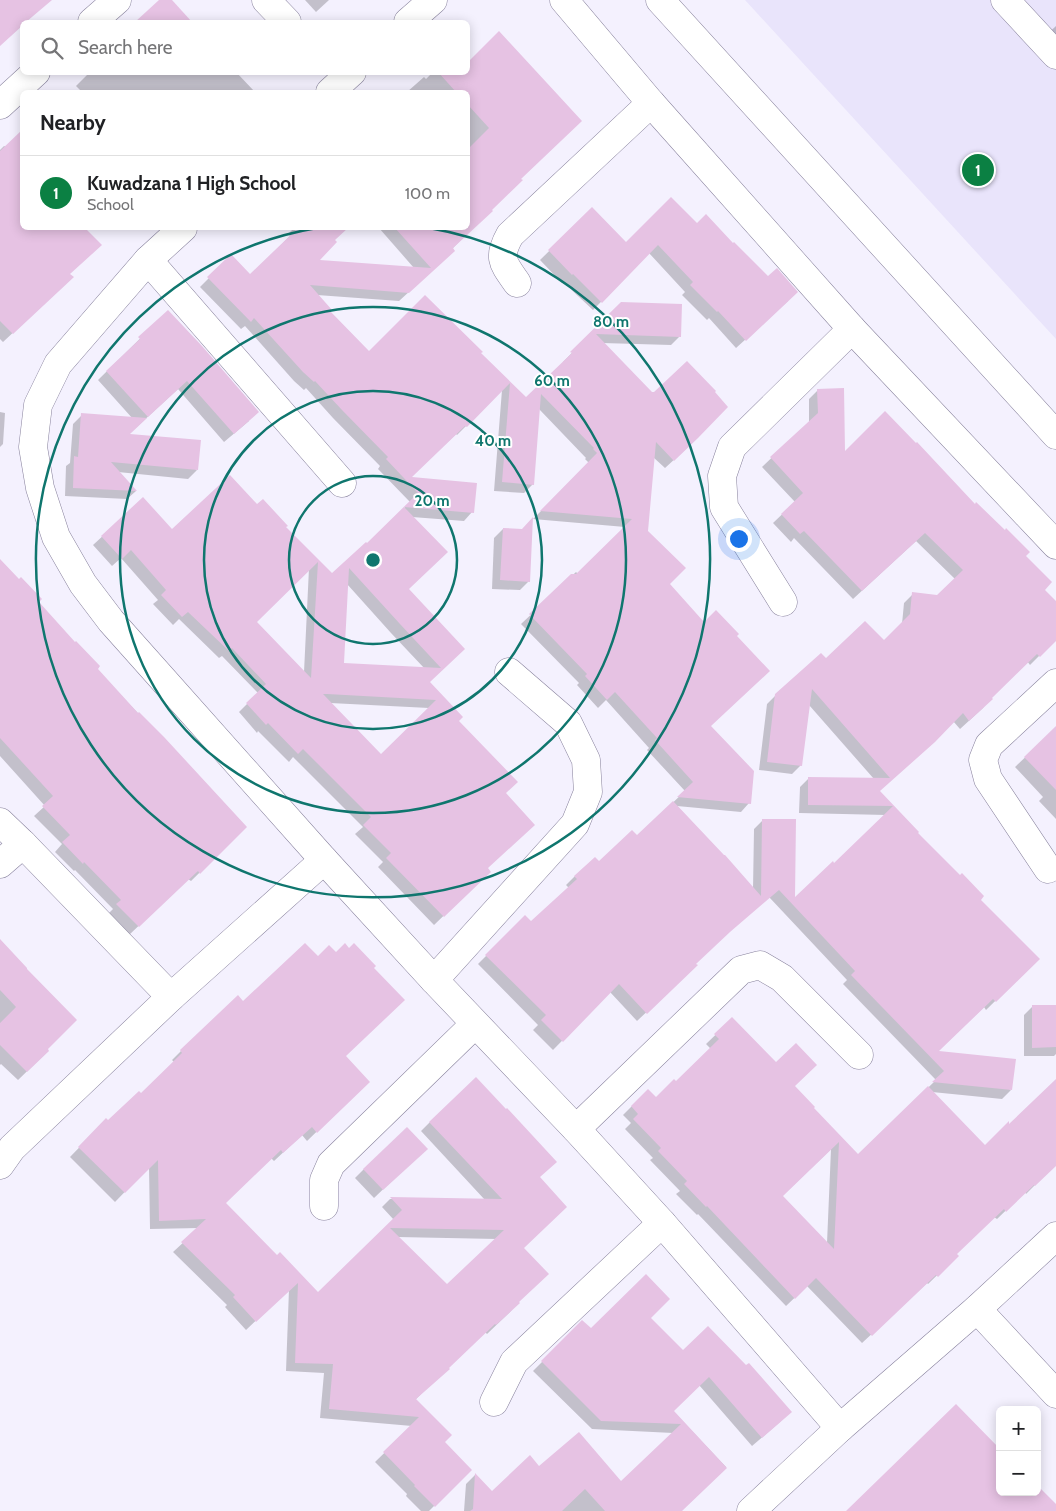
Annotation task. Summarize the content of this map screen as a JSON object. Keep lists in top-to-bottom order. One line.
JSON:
{"page":{"search":"Search here","heading":"Nearby","pins":"1","list":[{"mark":"1","name":"Kuwadzana 1 High School","note":"School","value":"100 m"}],"map_buttons":["+","−"]},"rings":["80 m","60 m","40 m","20 m"]}
